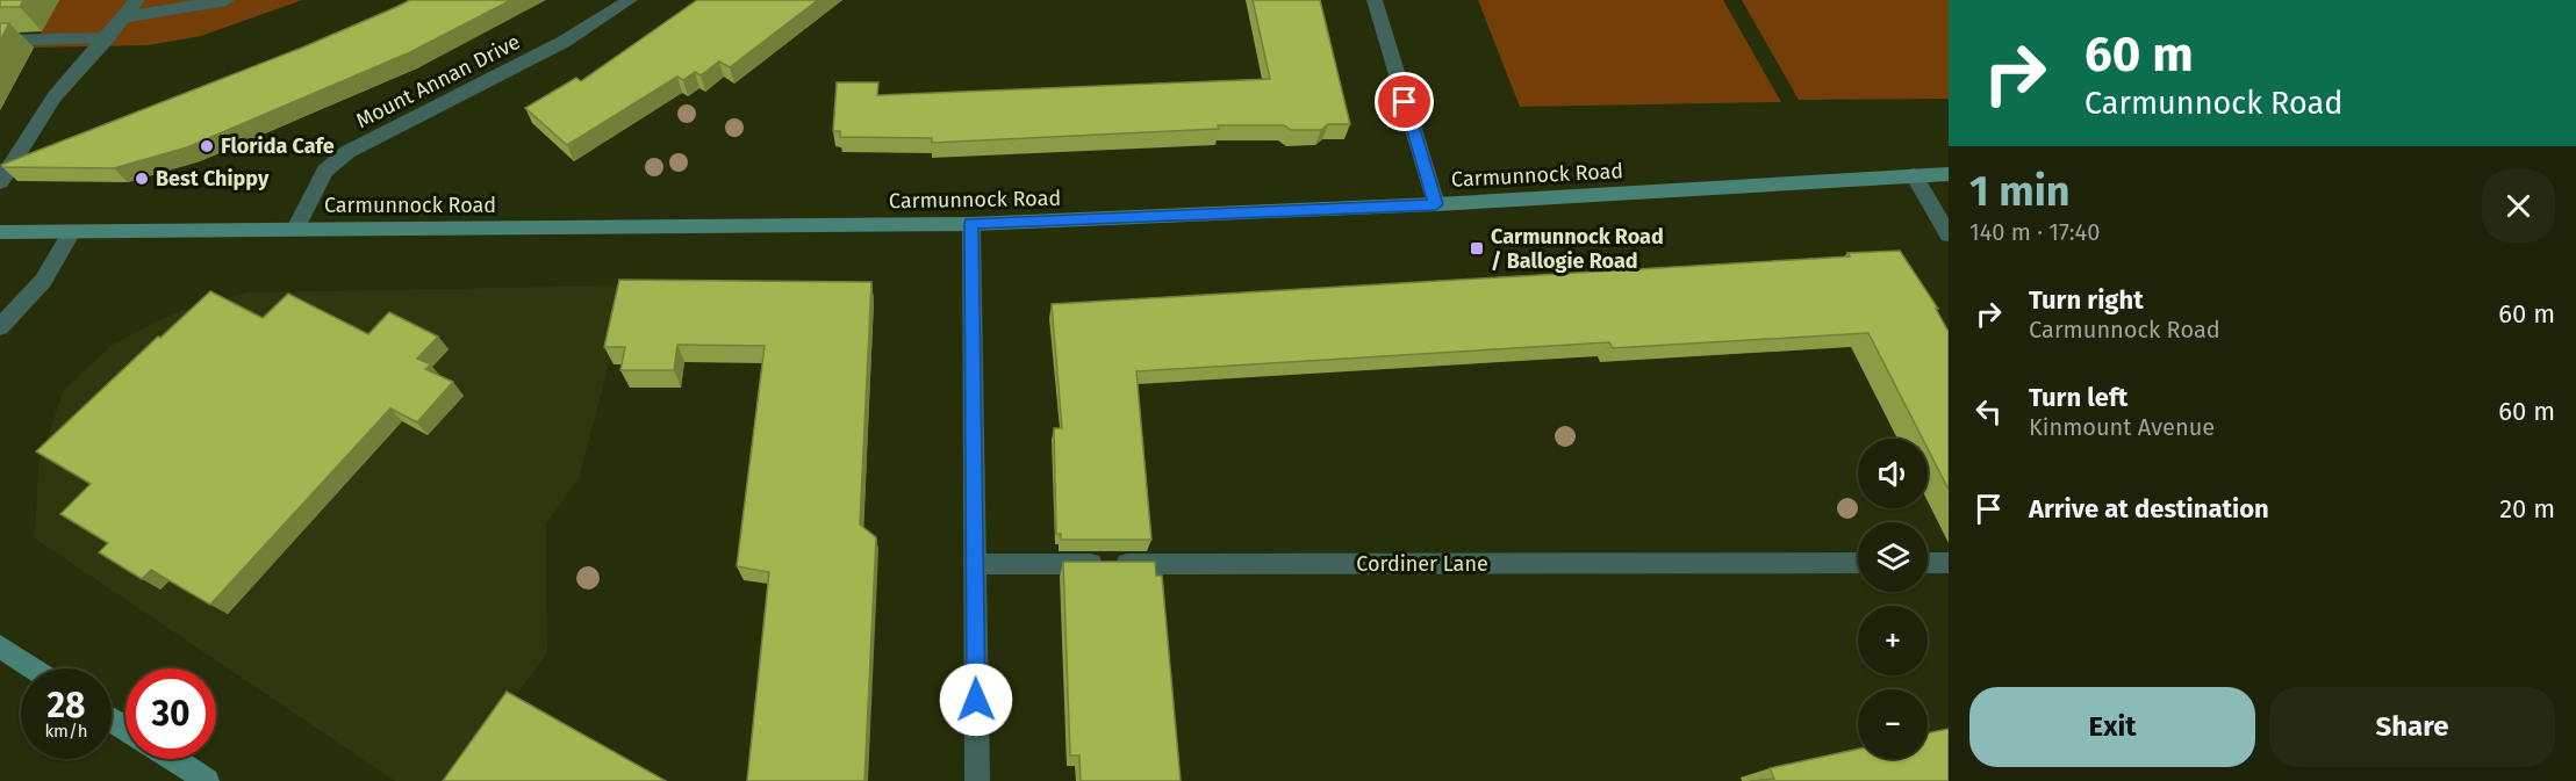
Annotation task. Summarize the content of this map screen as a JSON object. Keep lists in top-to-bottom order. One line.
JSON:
{"streets":{"street":["Mount Annan Drive","Carmunnock Road","Cordiner Lane"]},"crossings":[["Mount Annan Drive","Carmunnock Road"]],"places":{"other":["Florida Cafe","Best Chippy"],"transit":["Carmunnock Road / Ballogie Road"]},"page":{"turn":["60 m","Carmunnock Road"],"heading":["1 min","140 m · 17:40"],"list":[{"name":"Turn right","note":"Carmunnock Road","value":"60 m"},{"name":"Turn left","note":"Kinmount Avenue","value":"60 m"},{"name":"Arrive at destination","value":"20 m"}],"map_buttons":["+","−"],"speed":"28 km/h","limit":"30","buttons":["Exit","Share"]}}
